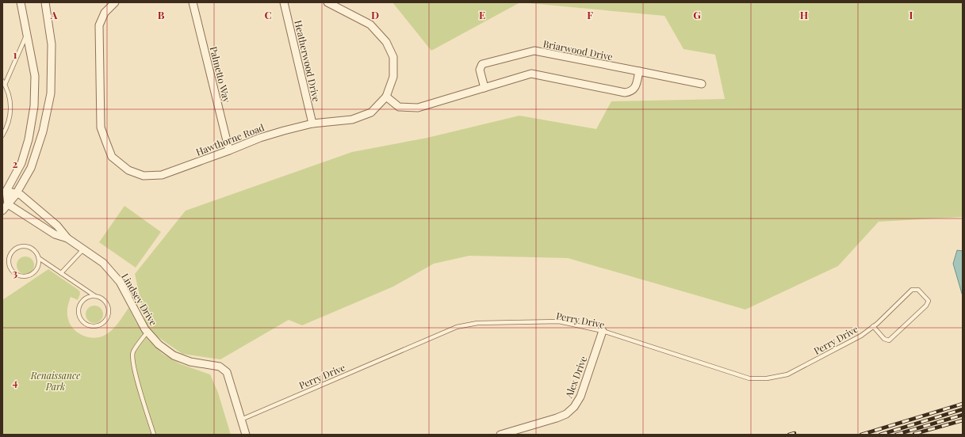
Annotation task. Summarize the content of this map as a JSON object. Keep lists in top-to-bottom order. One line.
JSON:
{"streets":{"street":["Briarwood Drive","Heatherwood Drive","Palmetto Way","Hawthorne Road","Lindsey Drive","Alex Drive"],"lane":["Perry Drive"]},"crossings":[["Heatherwood Drive","Hawthorne Road"],["Palmetto Way","Hawthorne Road"],["Lindsey Drive","Perry Drive"],["Perry Drive","Alex Drive"]],"parks":["Renaissance Park"],"grid":{"columns":["A","B","C","D","E","F","G","H","I"],"rows":["1","2","3","4"]}}
